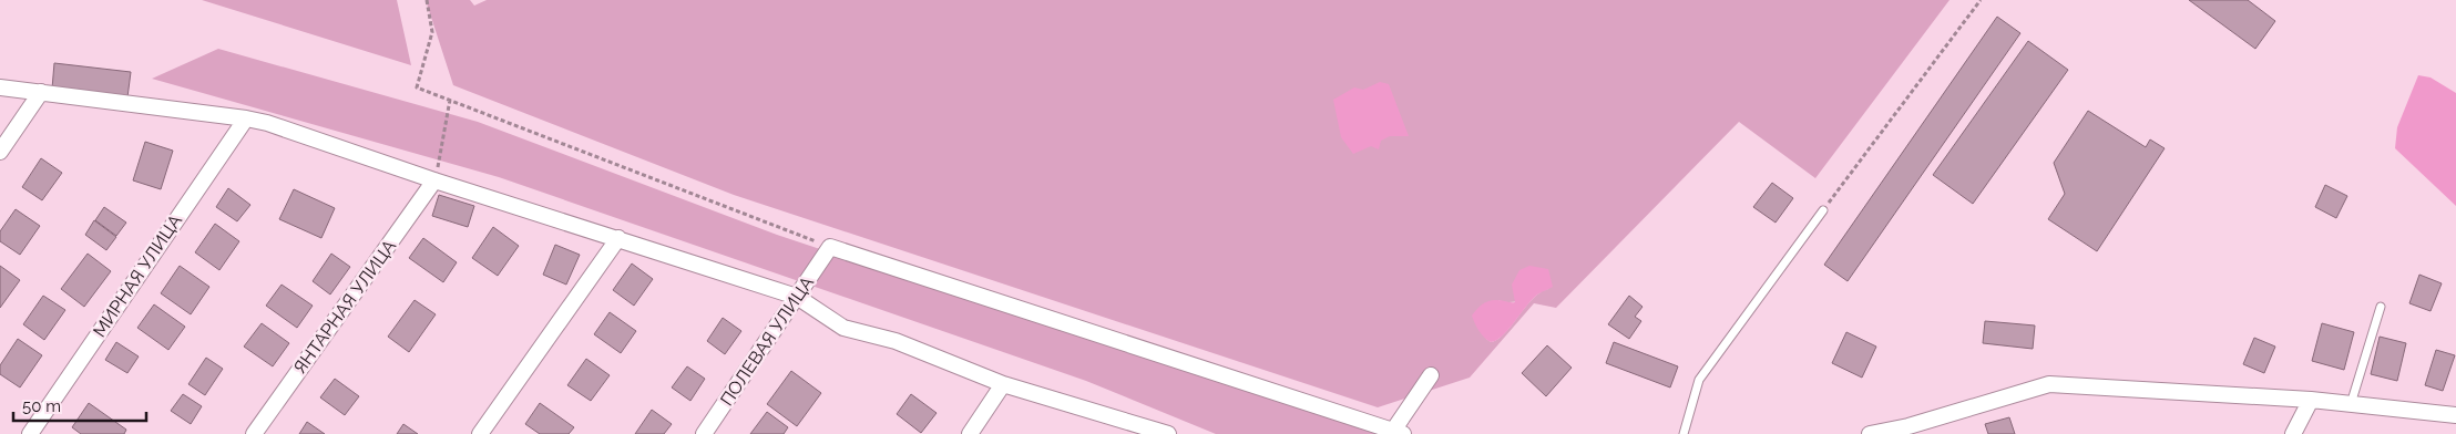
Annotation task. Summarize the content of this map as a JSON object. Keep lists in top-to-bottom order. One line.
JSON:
{"streets":{"street":["МИРНАЯ УЛИЦА","ЯНТАРНАЯ УЛИЦА","ПОЛЕВАЯ УЛИЦА"]},"scale_bar":"50 m"}
